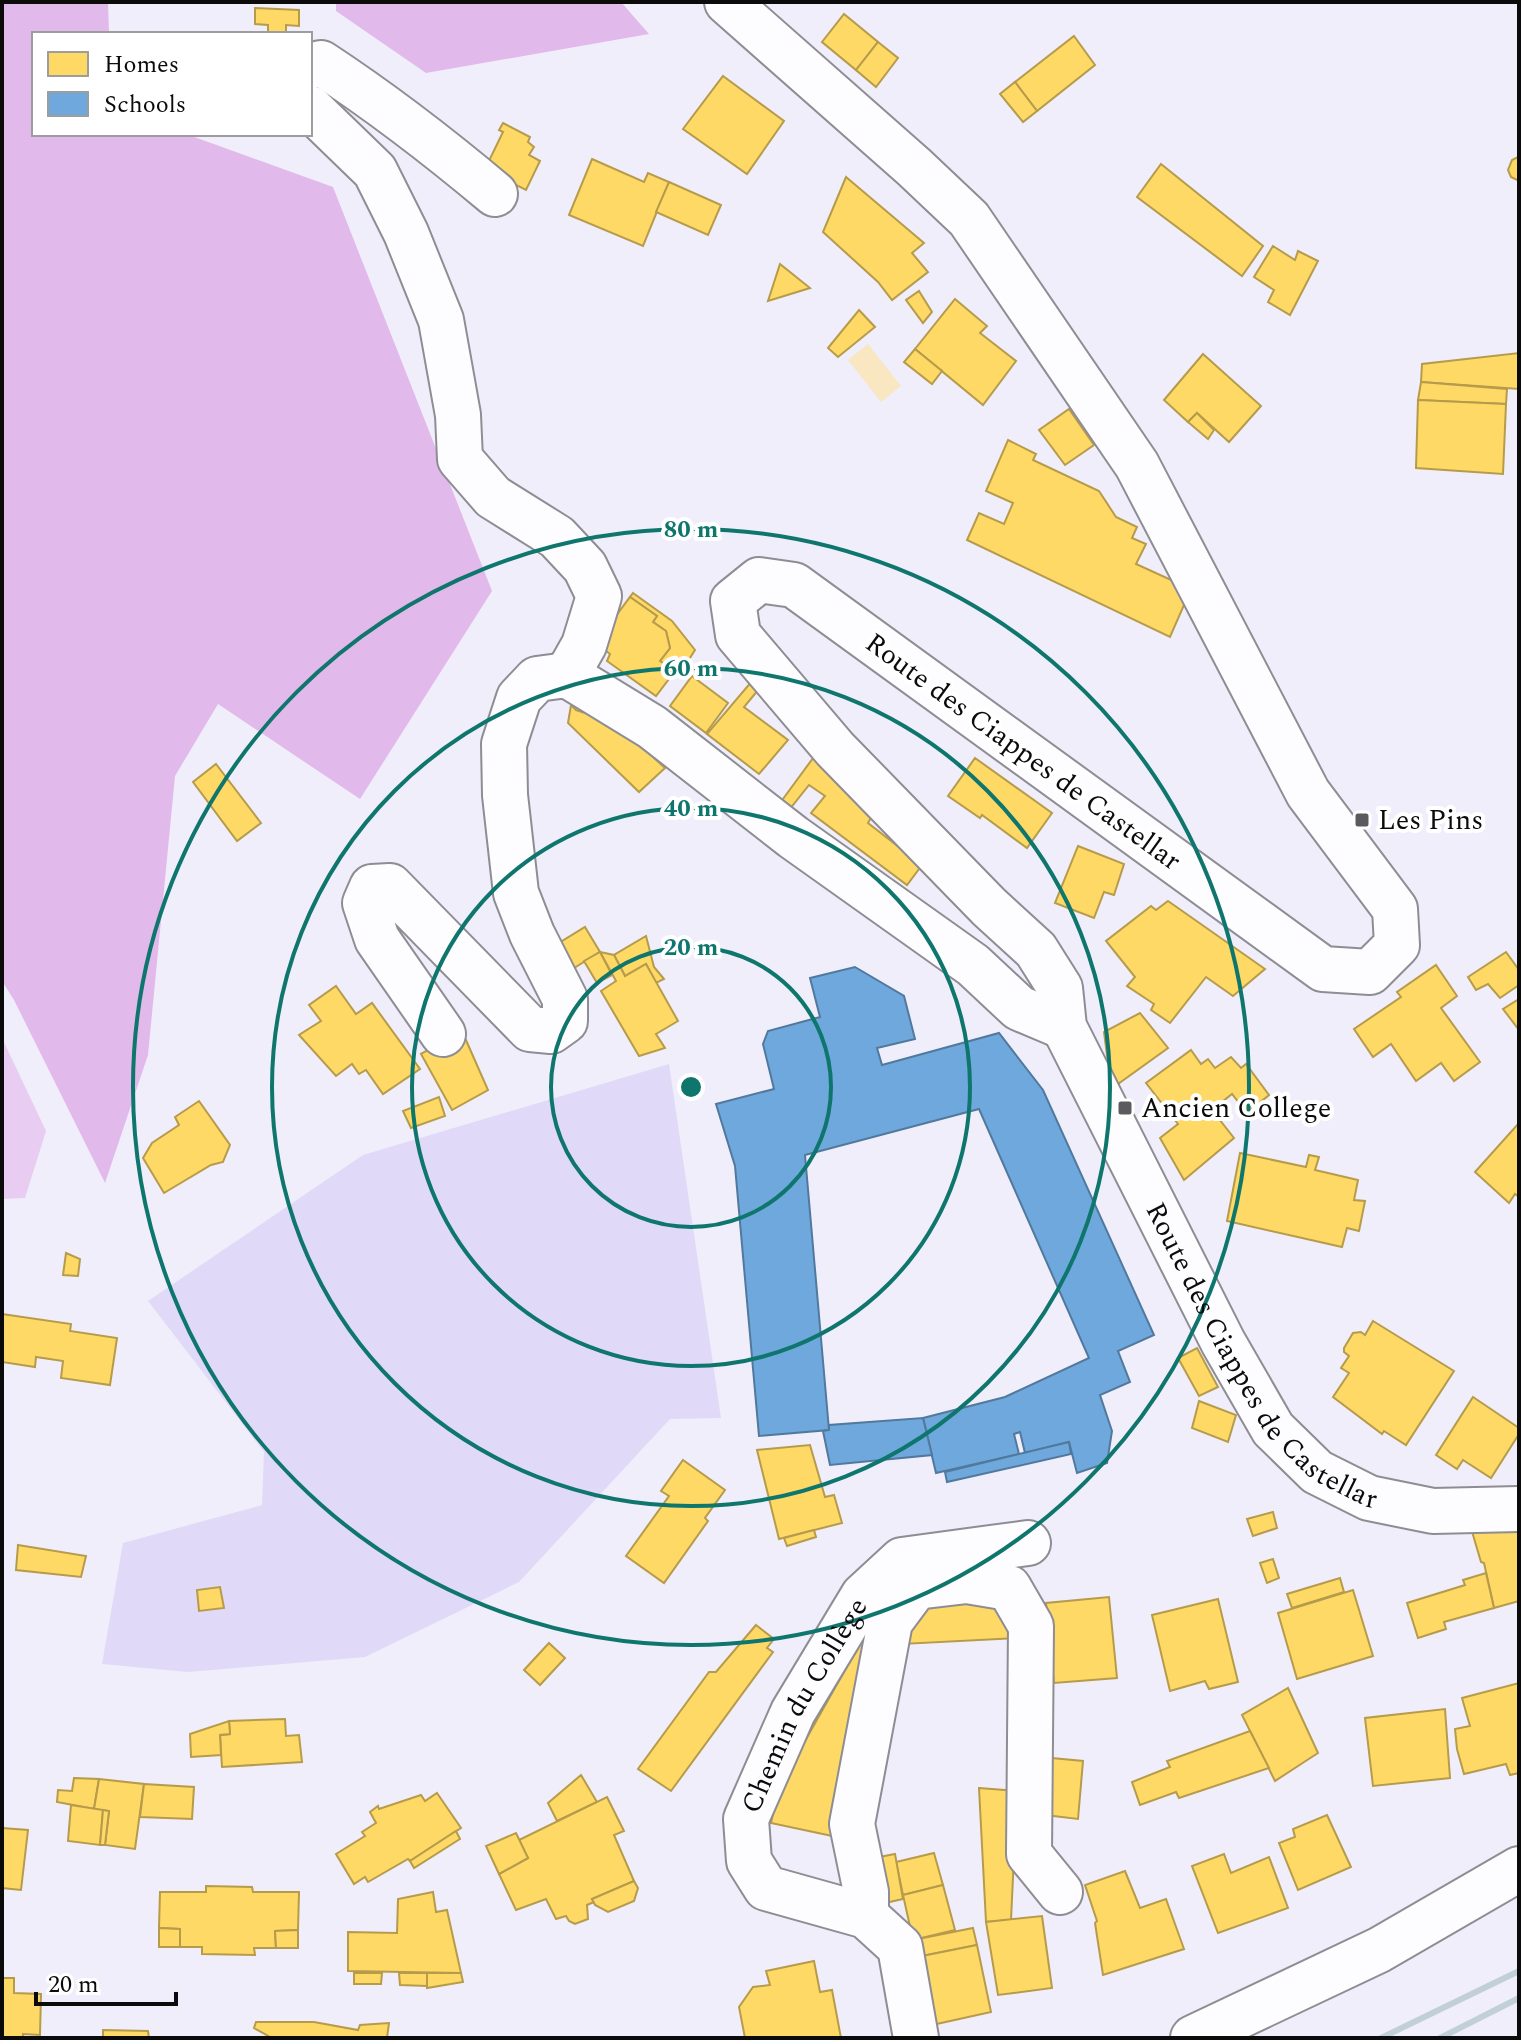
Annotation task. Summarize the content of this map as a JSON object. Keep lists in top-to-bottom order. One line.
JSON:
{"streets":{"street":["Route des Ciappes de Castellar","Chemin du Collège"]},"places":{"transit":["Les Pins","Ancien College"]},"legend":["Homes","Schools"],"scale_bar":"20 m","rings":["80 m","60 m","40 m","20 m"]}
